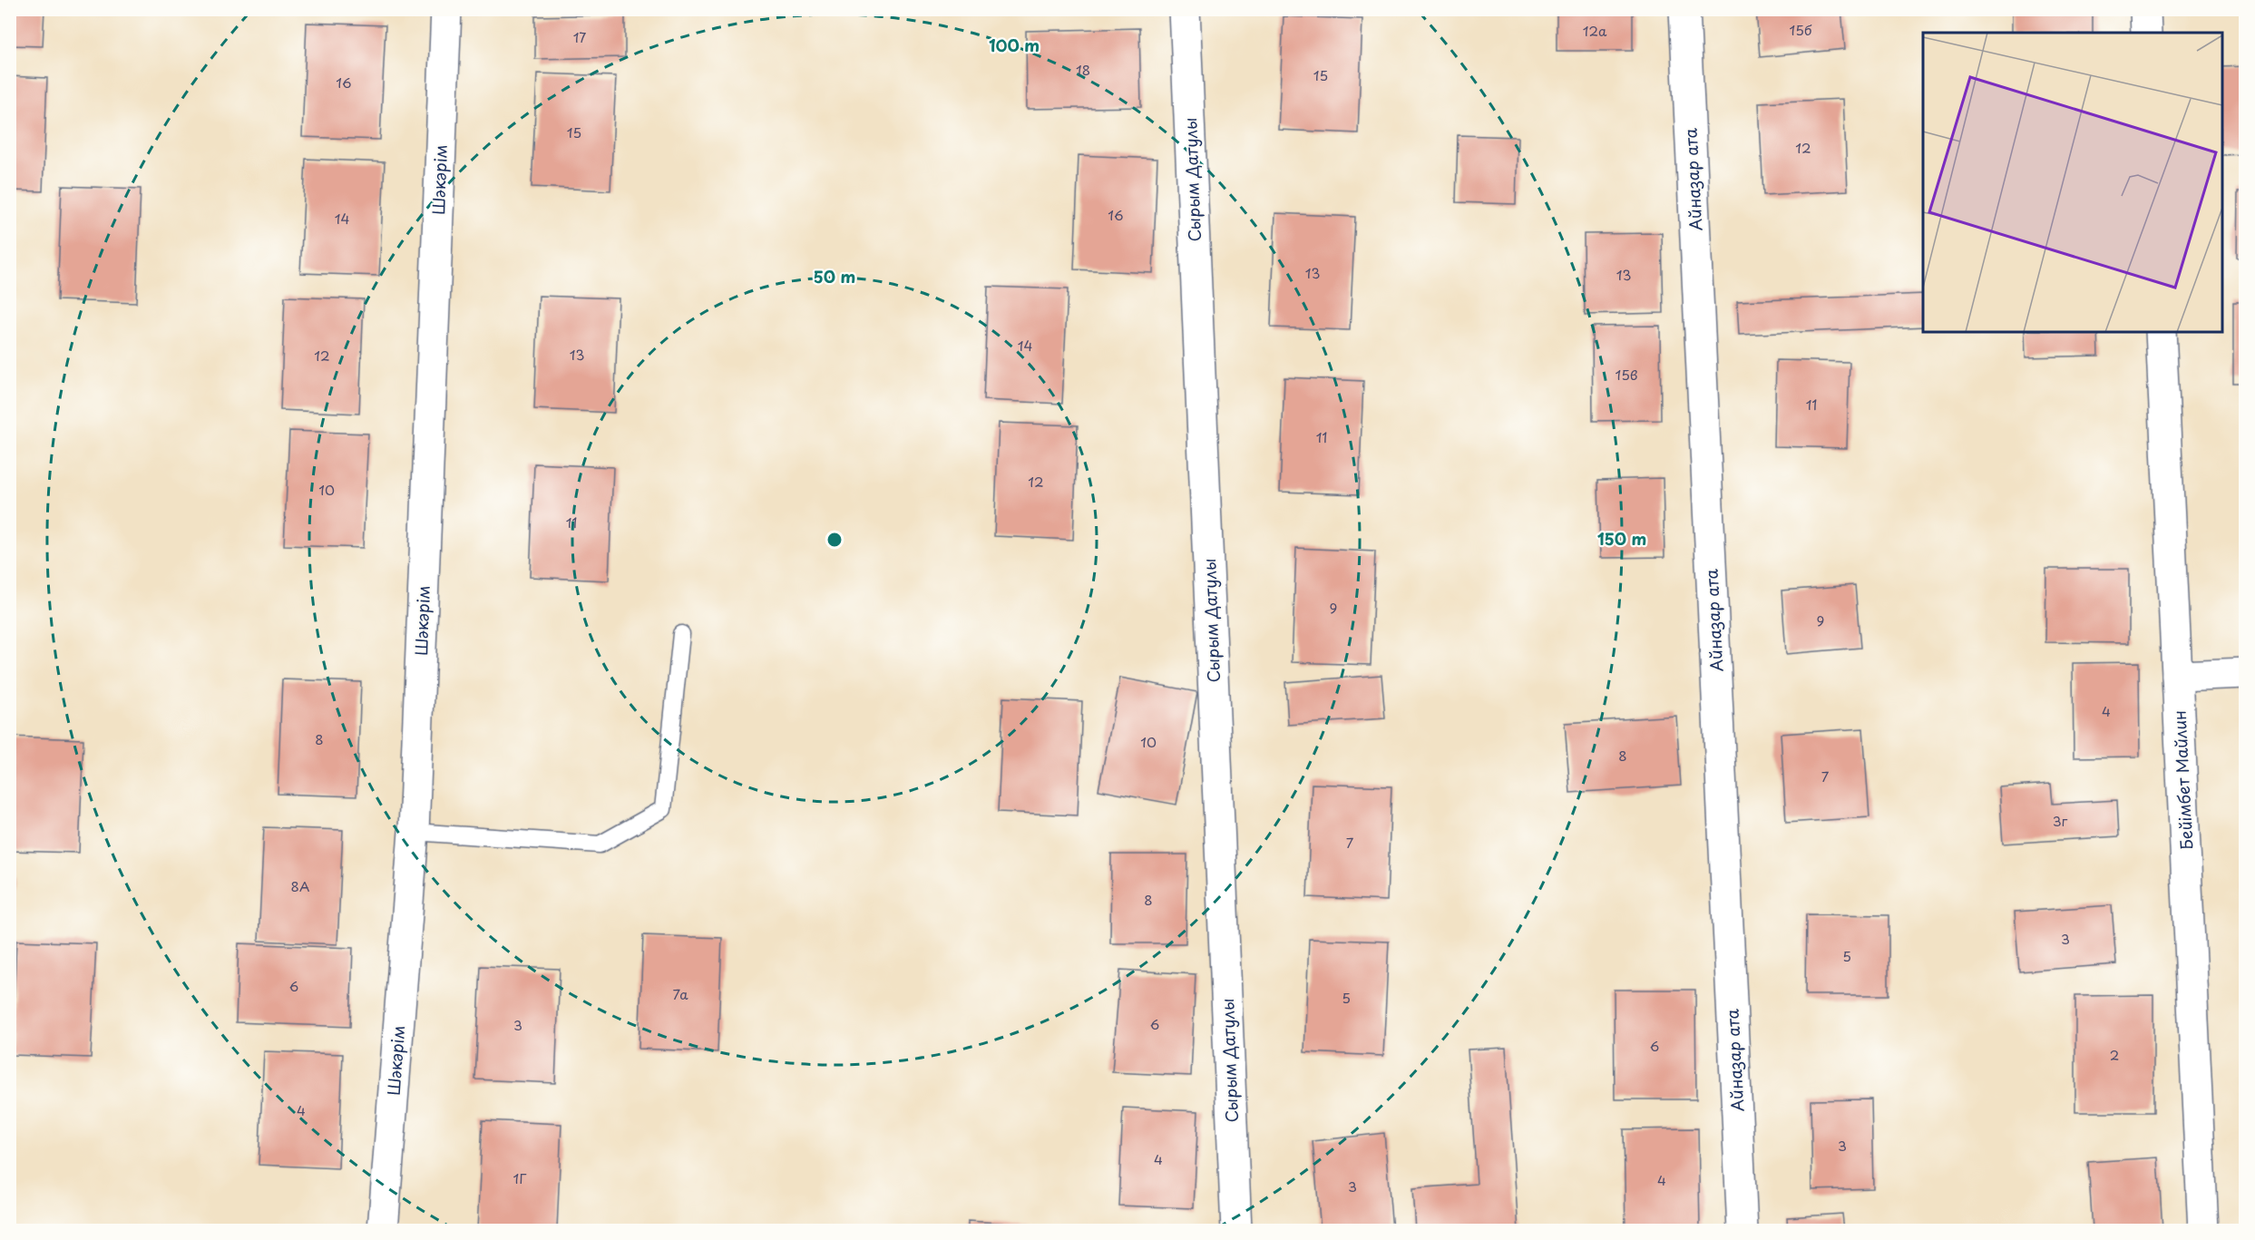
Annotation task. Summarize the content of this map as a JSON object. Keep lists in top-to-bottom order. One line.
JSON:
{"streets":{"street":["Шәкәрім","Сырым Датулы","Айназар ата","Бейімбет Майлин"]},"house_numbers":["15б","12а","17","18","15","16","15","12","16","14","13","13","14","13","12","15в","11","11","12","10","11","9","9","4","8","10","8","7","3г","7","8А","8","3","5","6","7а","5","6","3","6","2","4","3","4","1Г","4","3"],"rings":["100 m","50 m","150 m"]}
